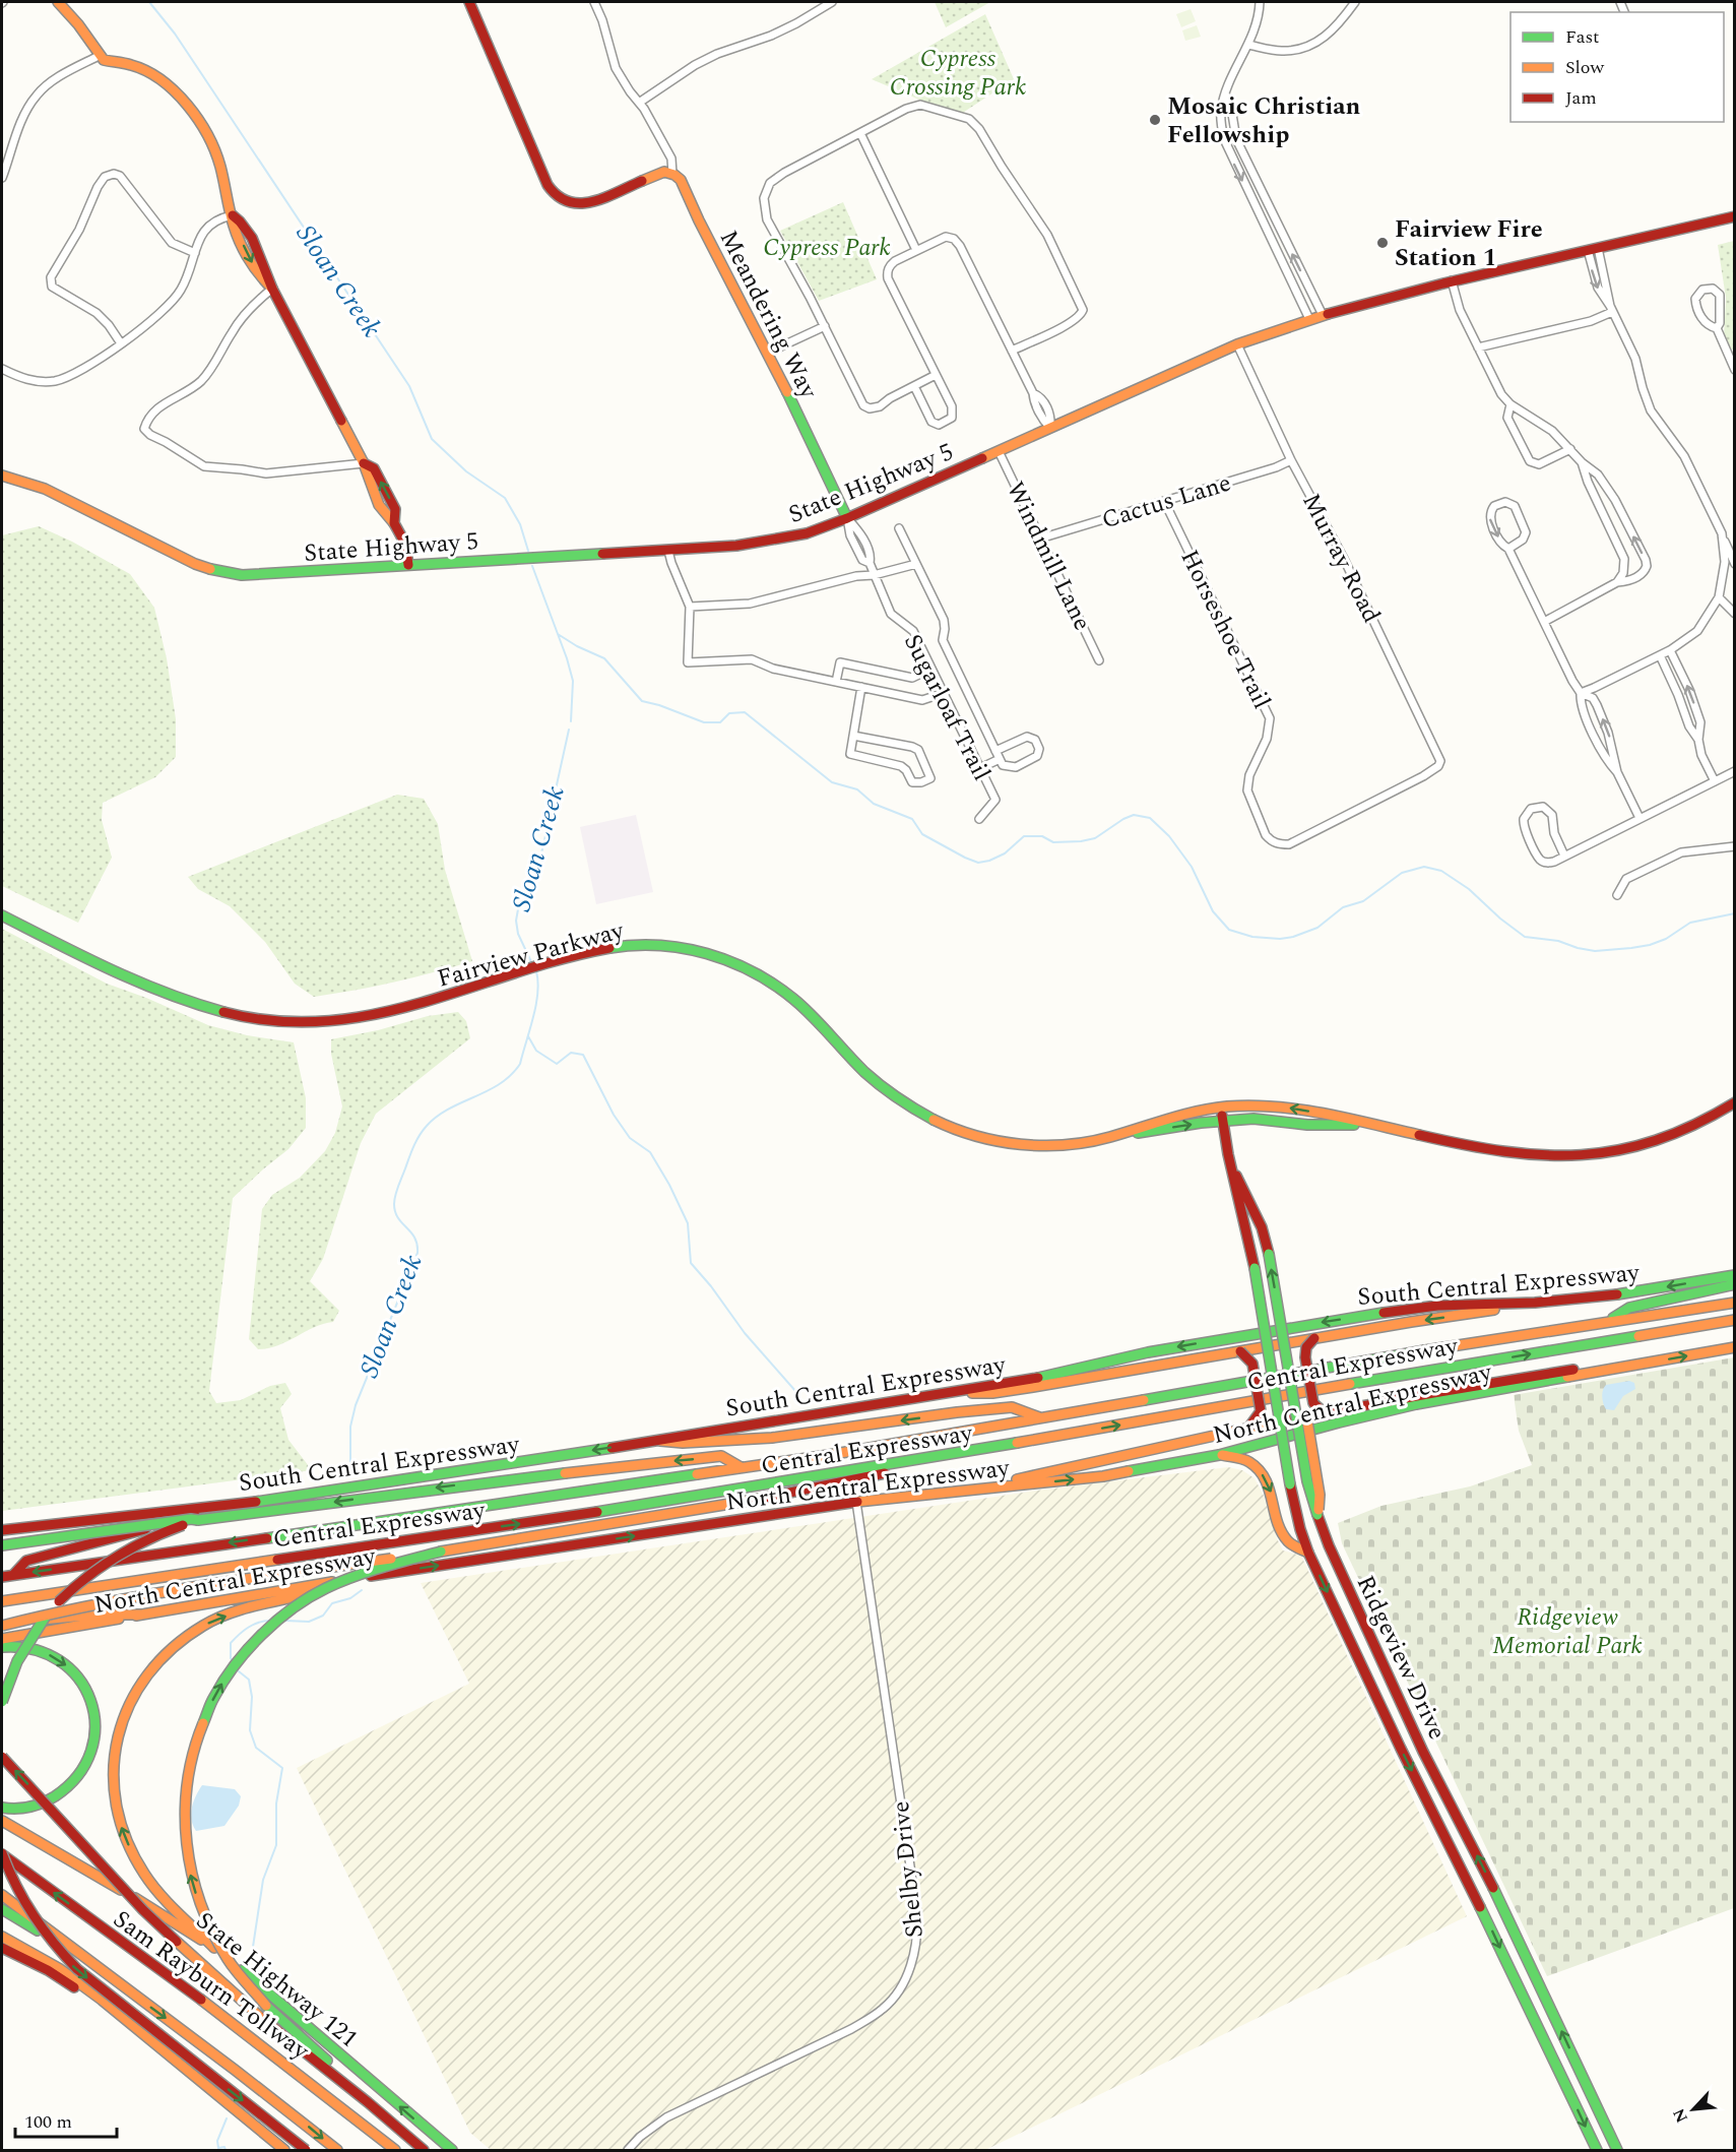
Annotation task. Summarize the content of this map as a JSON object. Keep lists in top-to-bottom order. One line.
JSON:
{"streets":{"main road":["Meandering Way","State Highway 5","Fairview Parkway","South Central Expressway","Central Expressway","North Central Expressway","Ridgeview Drive","State Highway 121","Sam Rayburn Tollway"],"street":["Cactus Lane","Windmill Lane","Murray Road","Horseshoe Trail","Sugarloaf Trail","Shelby Drive"]},"crossings":[["Meandering Way","State Highway 5"],["Meandering Way","Sugarloaf Trail"],["State Highway 5","Windmill Lane"],["State Highway 5","Murray Road"],["State Highway 5","Sugarloaf Trail"],["Cactus Lane","Windmill Lane"],["Cactus Lane","Murray Road"],["Cactus Lane","Horseshoe Trail"],["Murray Road","Horseshoe Trail"],["Fairview Parkway","Ridgeview Drive"],["North Central Expressway","Shelby Drive"]],"water":["Sloan Creek"],"parks":["Cypress Crossing Park","Cypress Park","Ridgeview Memorial Park"],"places":["Mosaic Christian Fellowship","Fairview Fire Station 1"],"legend":["Fast","Slow","Jam"],"scale_bar":"100 m","north":"bottom left"}
